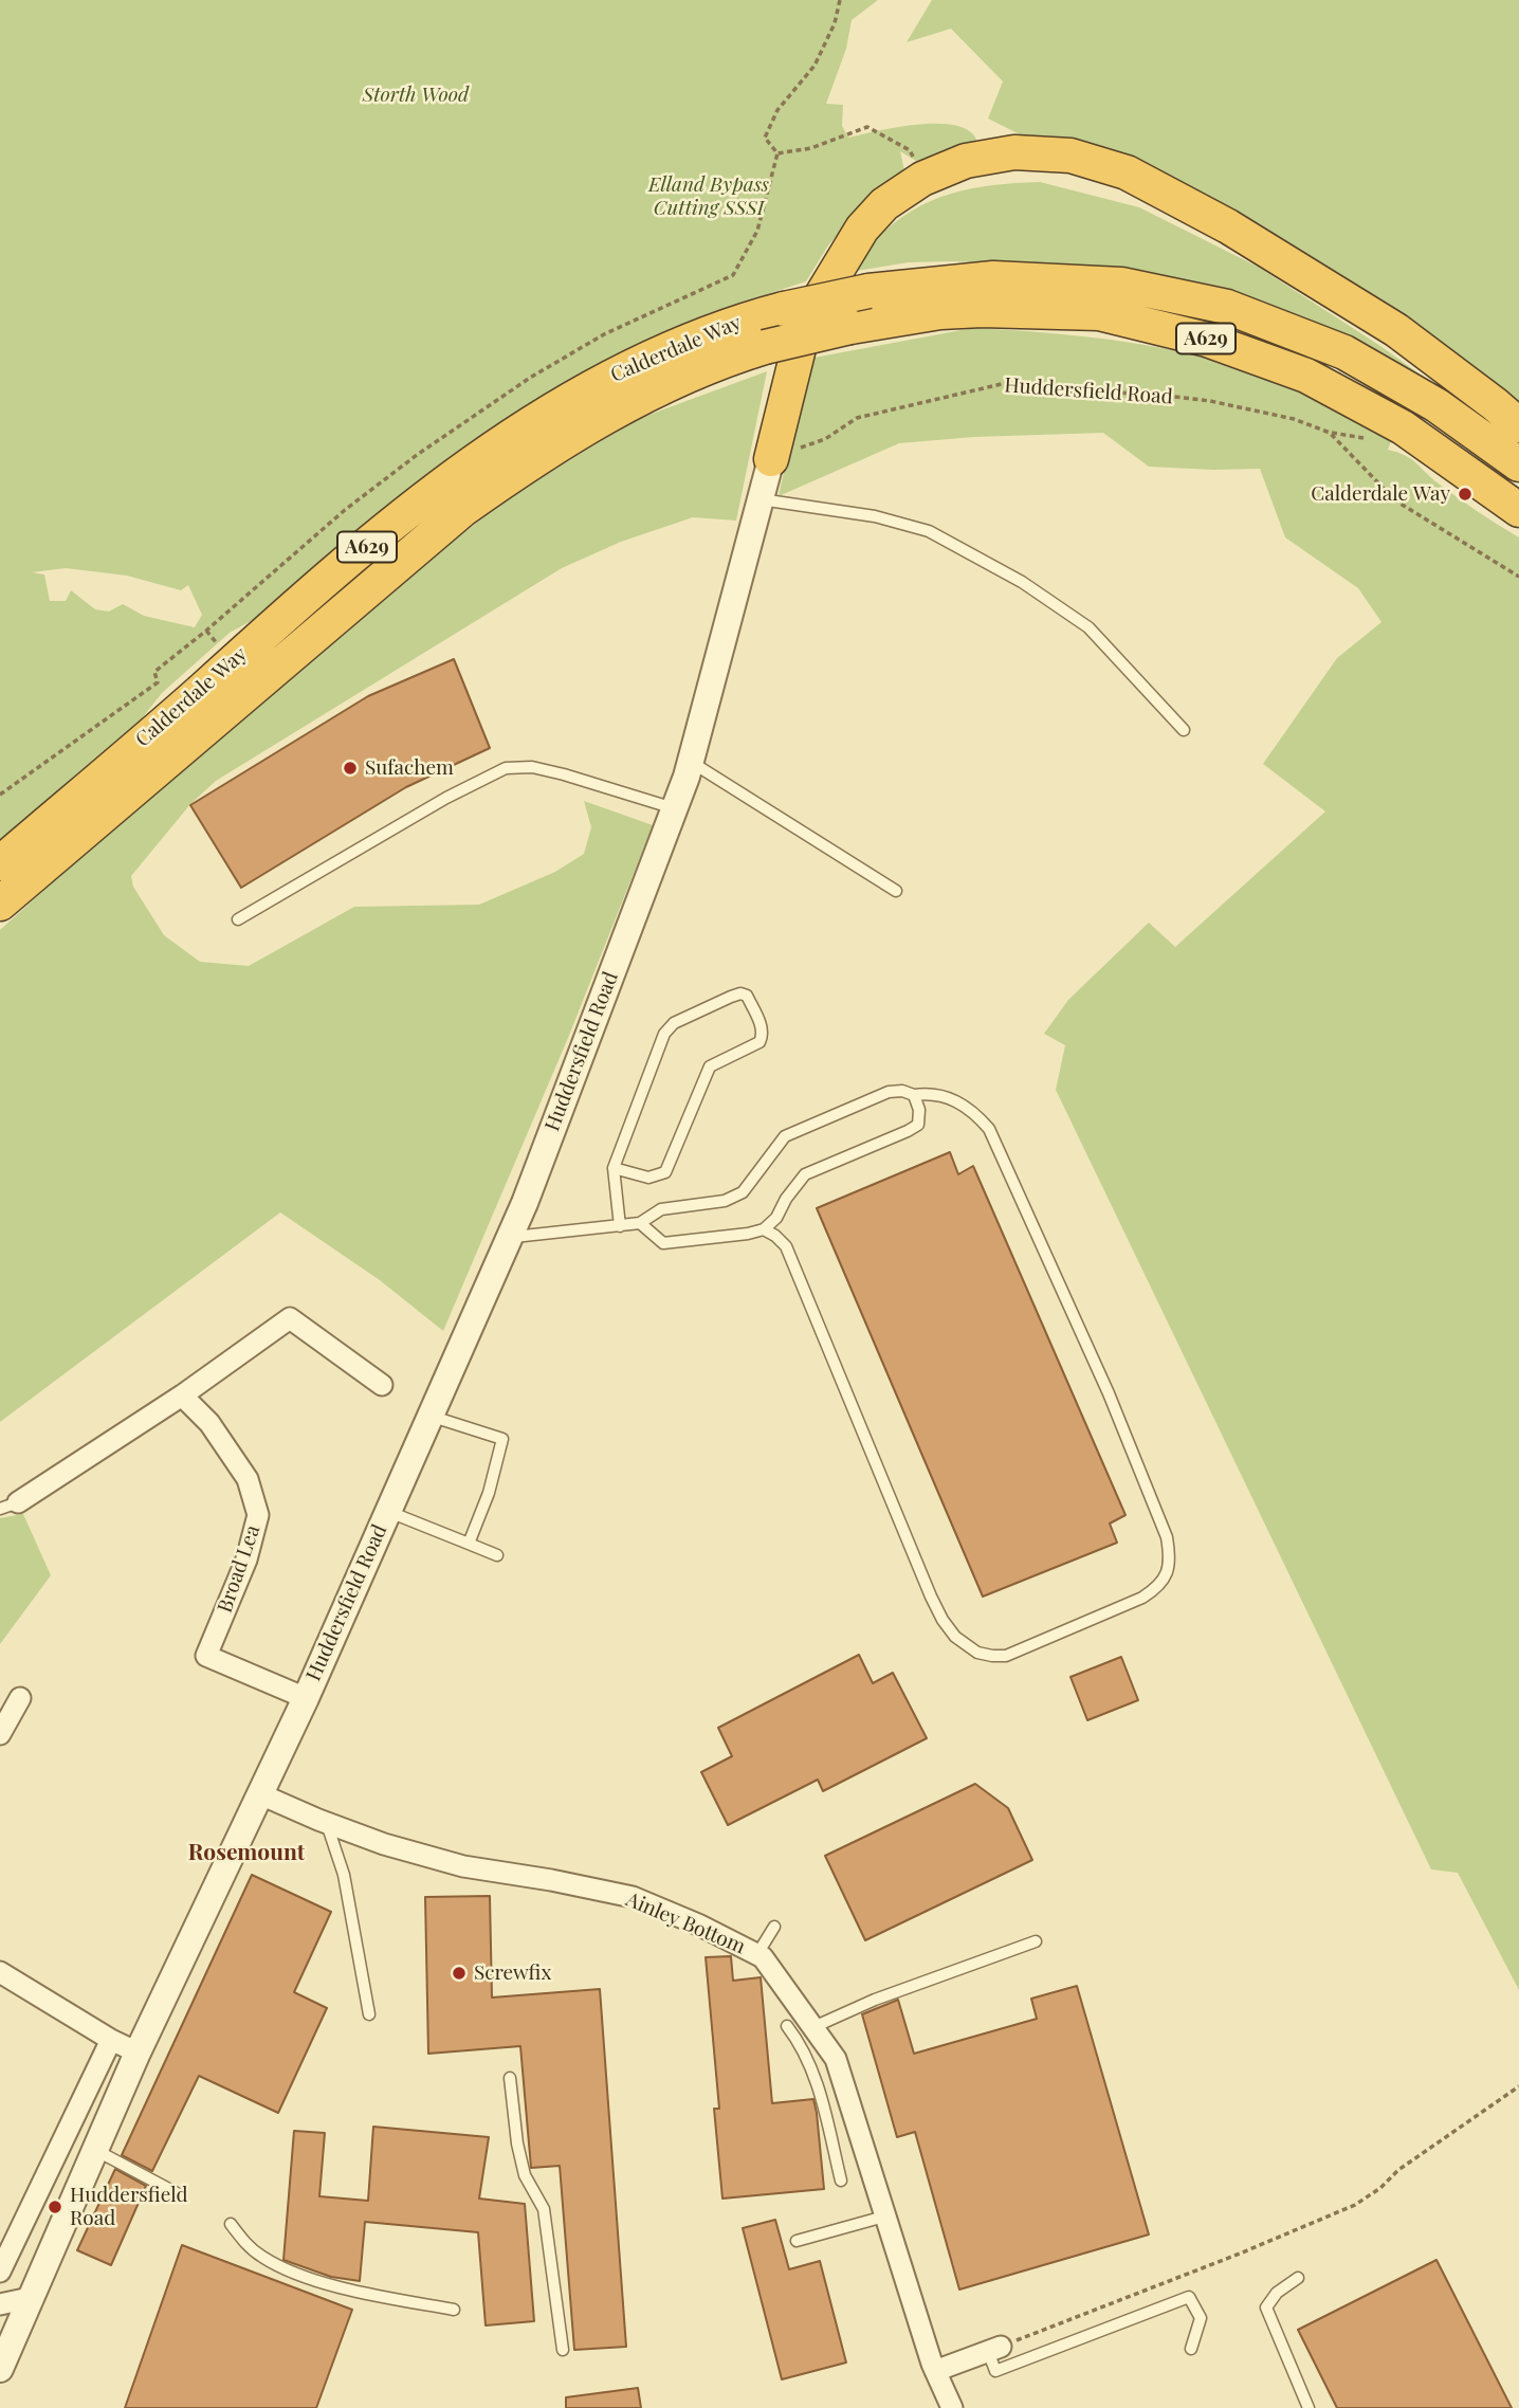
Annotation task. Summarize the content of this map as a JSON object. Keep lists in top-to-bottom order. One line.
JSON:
{"streets":{"highway":["A629","Calderdale Way"],"street":["Huddersfield Road","Broad Lea","Ainley Bottom"]},"crossings":[["Huddersfield Road","Broad Lea"],["Huddersfield Road","Ainley Bottom"]],"districts":["Rosemount"],"parks":["Storth Wood","Elland Bypass Cutting SSSI"],"places":["Calderdale Way","Sufachem","Screwfix","Huddersfield Road"]}
